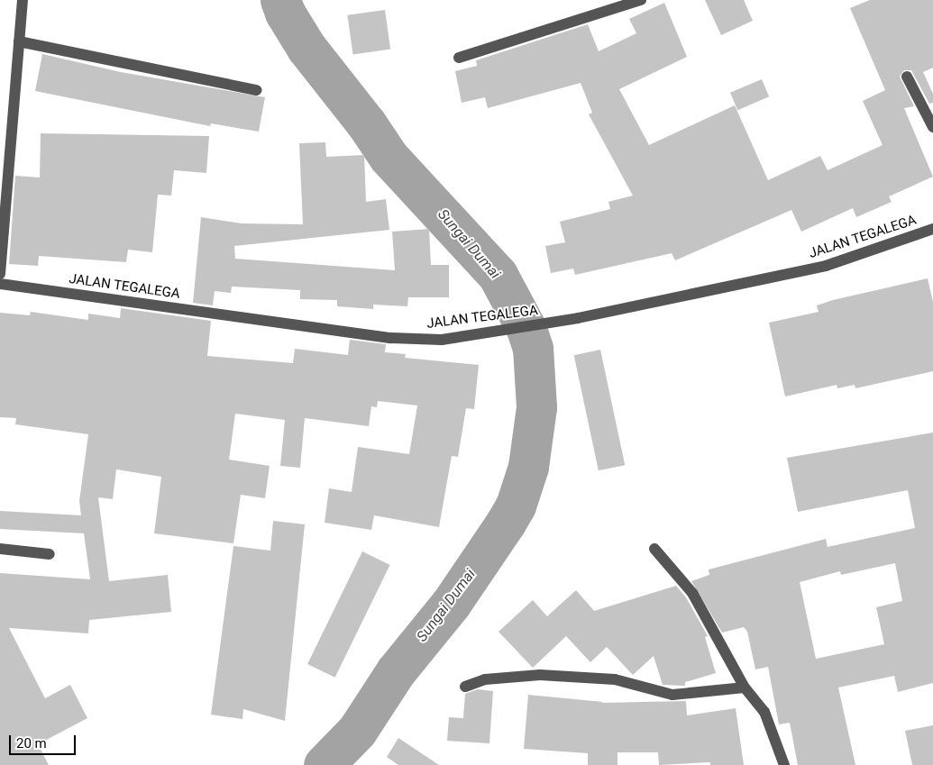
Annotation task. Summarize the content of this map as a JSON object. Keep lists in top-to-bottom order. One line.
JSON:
{"streets":{"street":["JALAN TEGALEGA"]},"water":["Sungai Dumai"],"scale_bar":"20 m"}
